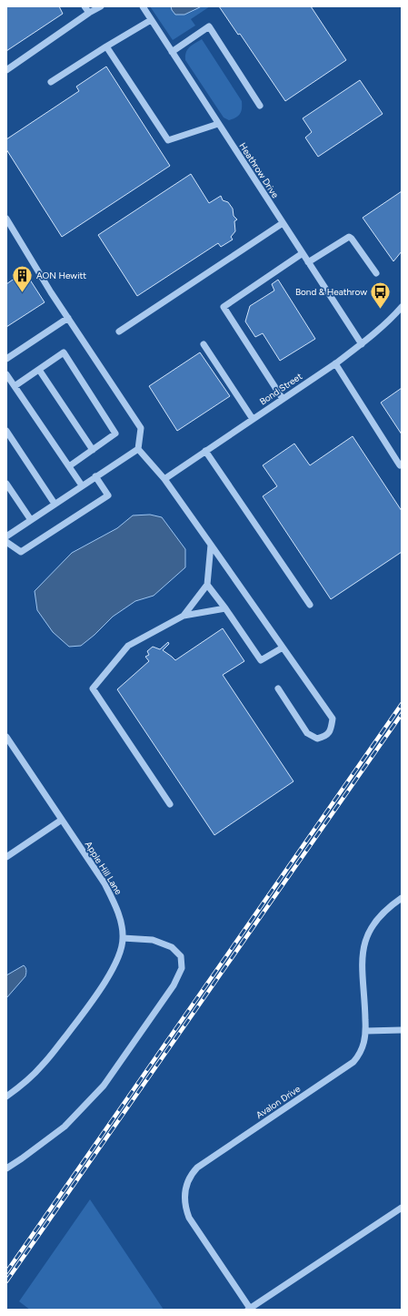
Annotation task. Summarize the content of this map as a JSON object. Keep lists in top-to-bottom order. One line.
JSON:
{"streets":{"street":["Heathrow Drive","Bond Street","Apple Hill Lane","Avalon Drive"]},"crossings":[["Heathrow Drive","Bond Street"]],"places":{"building":["AON Hewitt"],"bus stop":["Bond & Heathrow"]}}
